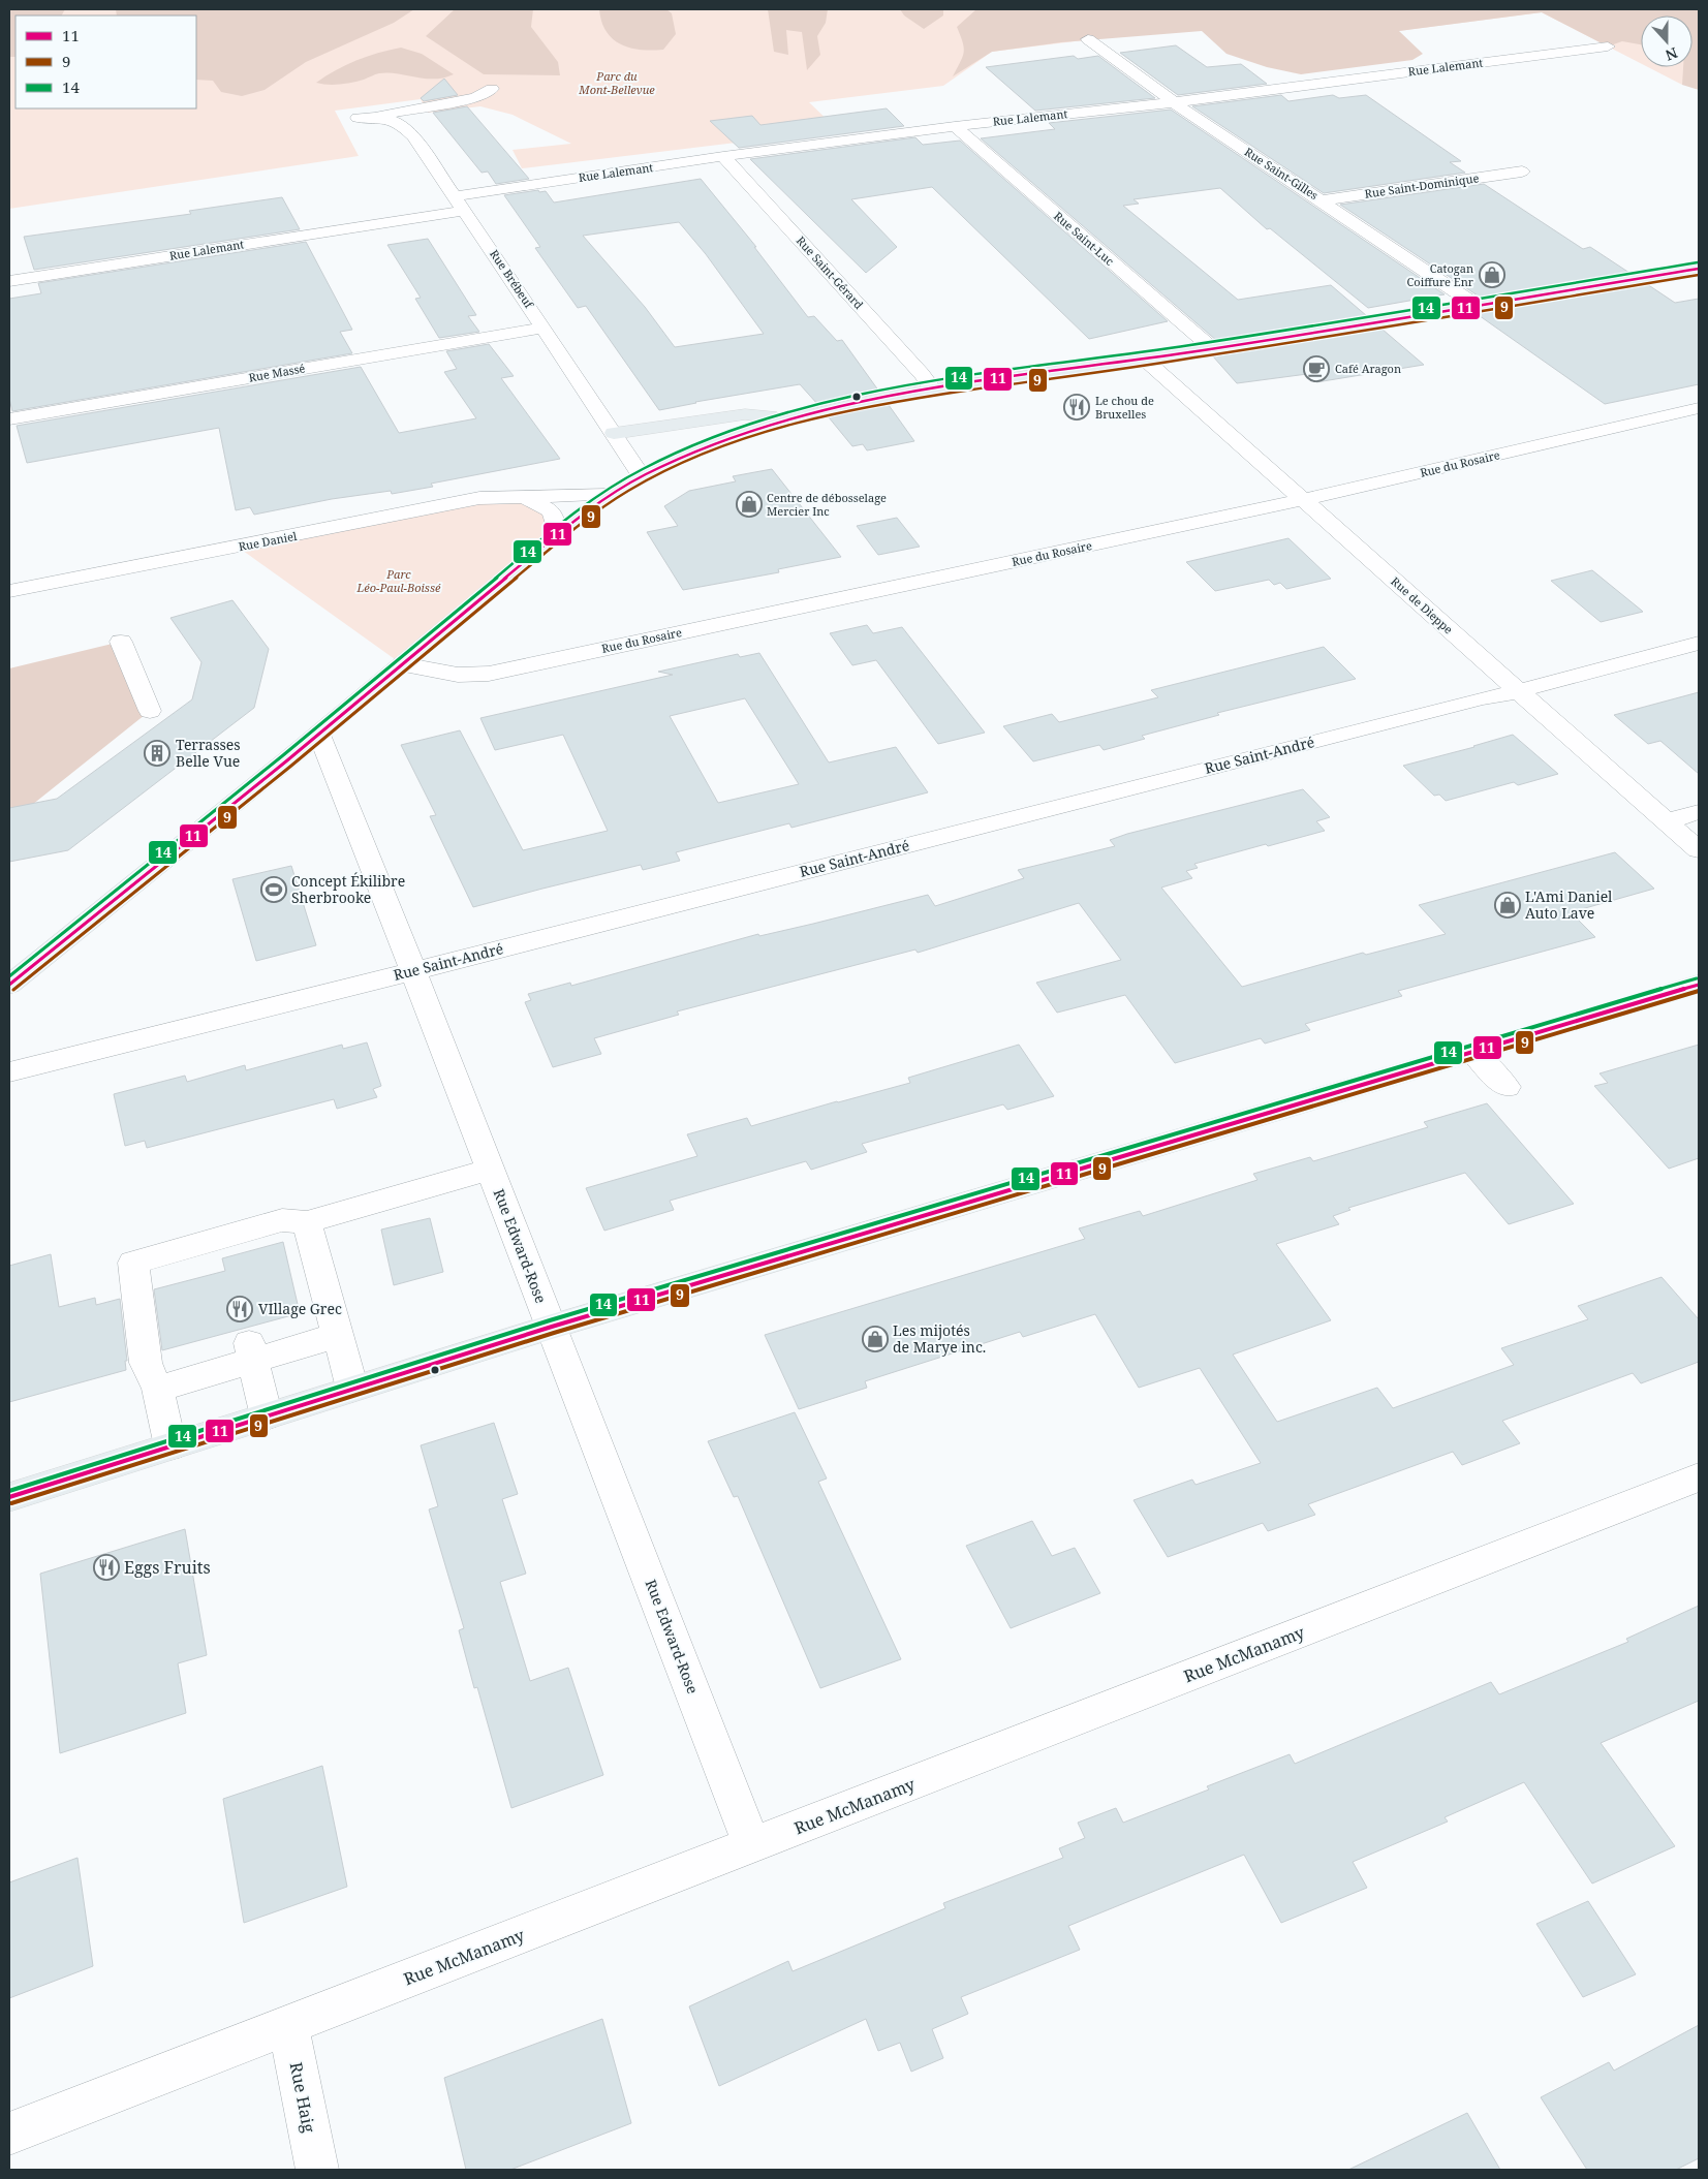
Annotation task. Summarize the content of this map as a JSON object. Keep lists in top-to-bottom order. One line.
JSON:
{"streets":{"street":["Rue Lalemant","Rue Saint-Gilles","Rue Saint-Dominique","Rue Saint-Luc","Rue Saint-Gérard","Rue Brébeuf","Rue Massé","Rue du Rosaire","Rue Daniel","Rue de Dieppe","Rue Saint-André","Rue Edward-Rose","Rue McManamy","Rue Haig"]},"crossings":[["Rue Lalemant","Rue Saint-Gilles"],["Rue Lalemant","Rue Saint-Luc"],["Rue Lalemant","Rue Saint-Gérard"],["Rue Lalemant","Rue Brébeuf"],["Rue Saint-Gilles","Rue Saint-Dominique"],["Rue Brébeuf","Rue Massé"],["Rue du Rosaire","Rue de Dieppe"],["Rue de Dieppe","Rue Saint-André"],["Rue Saint-André","Rue Edward-Rose"],["Rue Edward-Rose","Rue McManamy"],["Rue McManamy","Rue Haig"]],"parks":["Parc du Mont-Bellevue","Parc Léo-Paul-Boissé"],"places":{"shop":["Catogan Coiffure Enr","Centre de débosselage Mercier Inc","L'Ami Daniel Auto Lave","Les mijotés de Marye inc."],"cafe":["Café Aragon"],"restaurant":["Le chou de Bruxelles","VIllage Grec","Eggs Fruits"],"building":["Terrasses Belle Vue"],"sports":["Concept Ékilibre Sherbrooke"]},"lines":["transit line 14","transit line 11","transit line 9"],"legend":["11","9","14"],"north":"bottom"}
